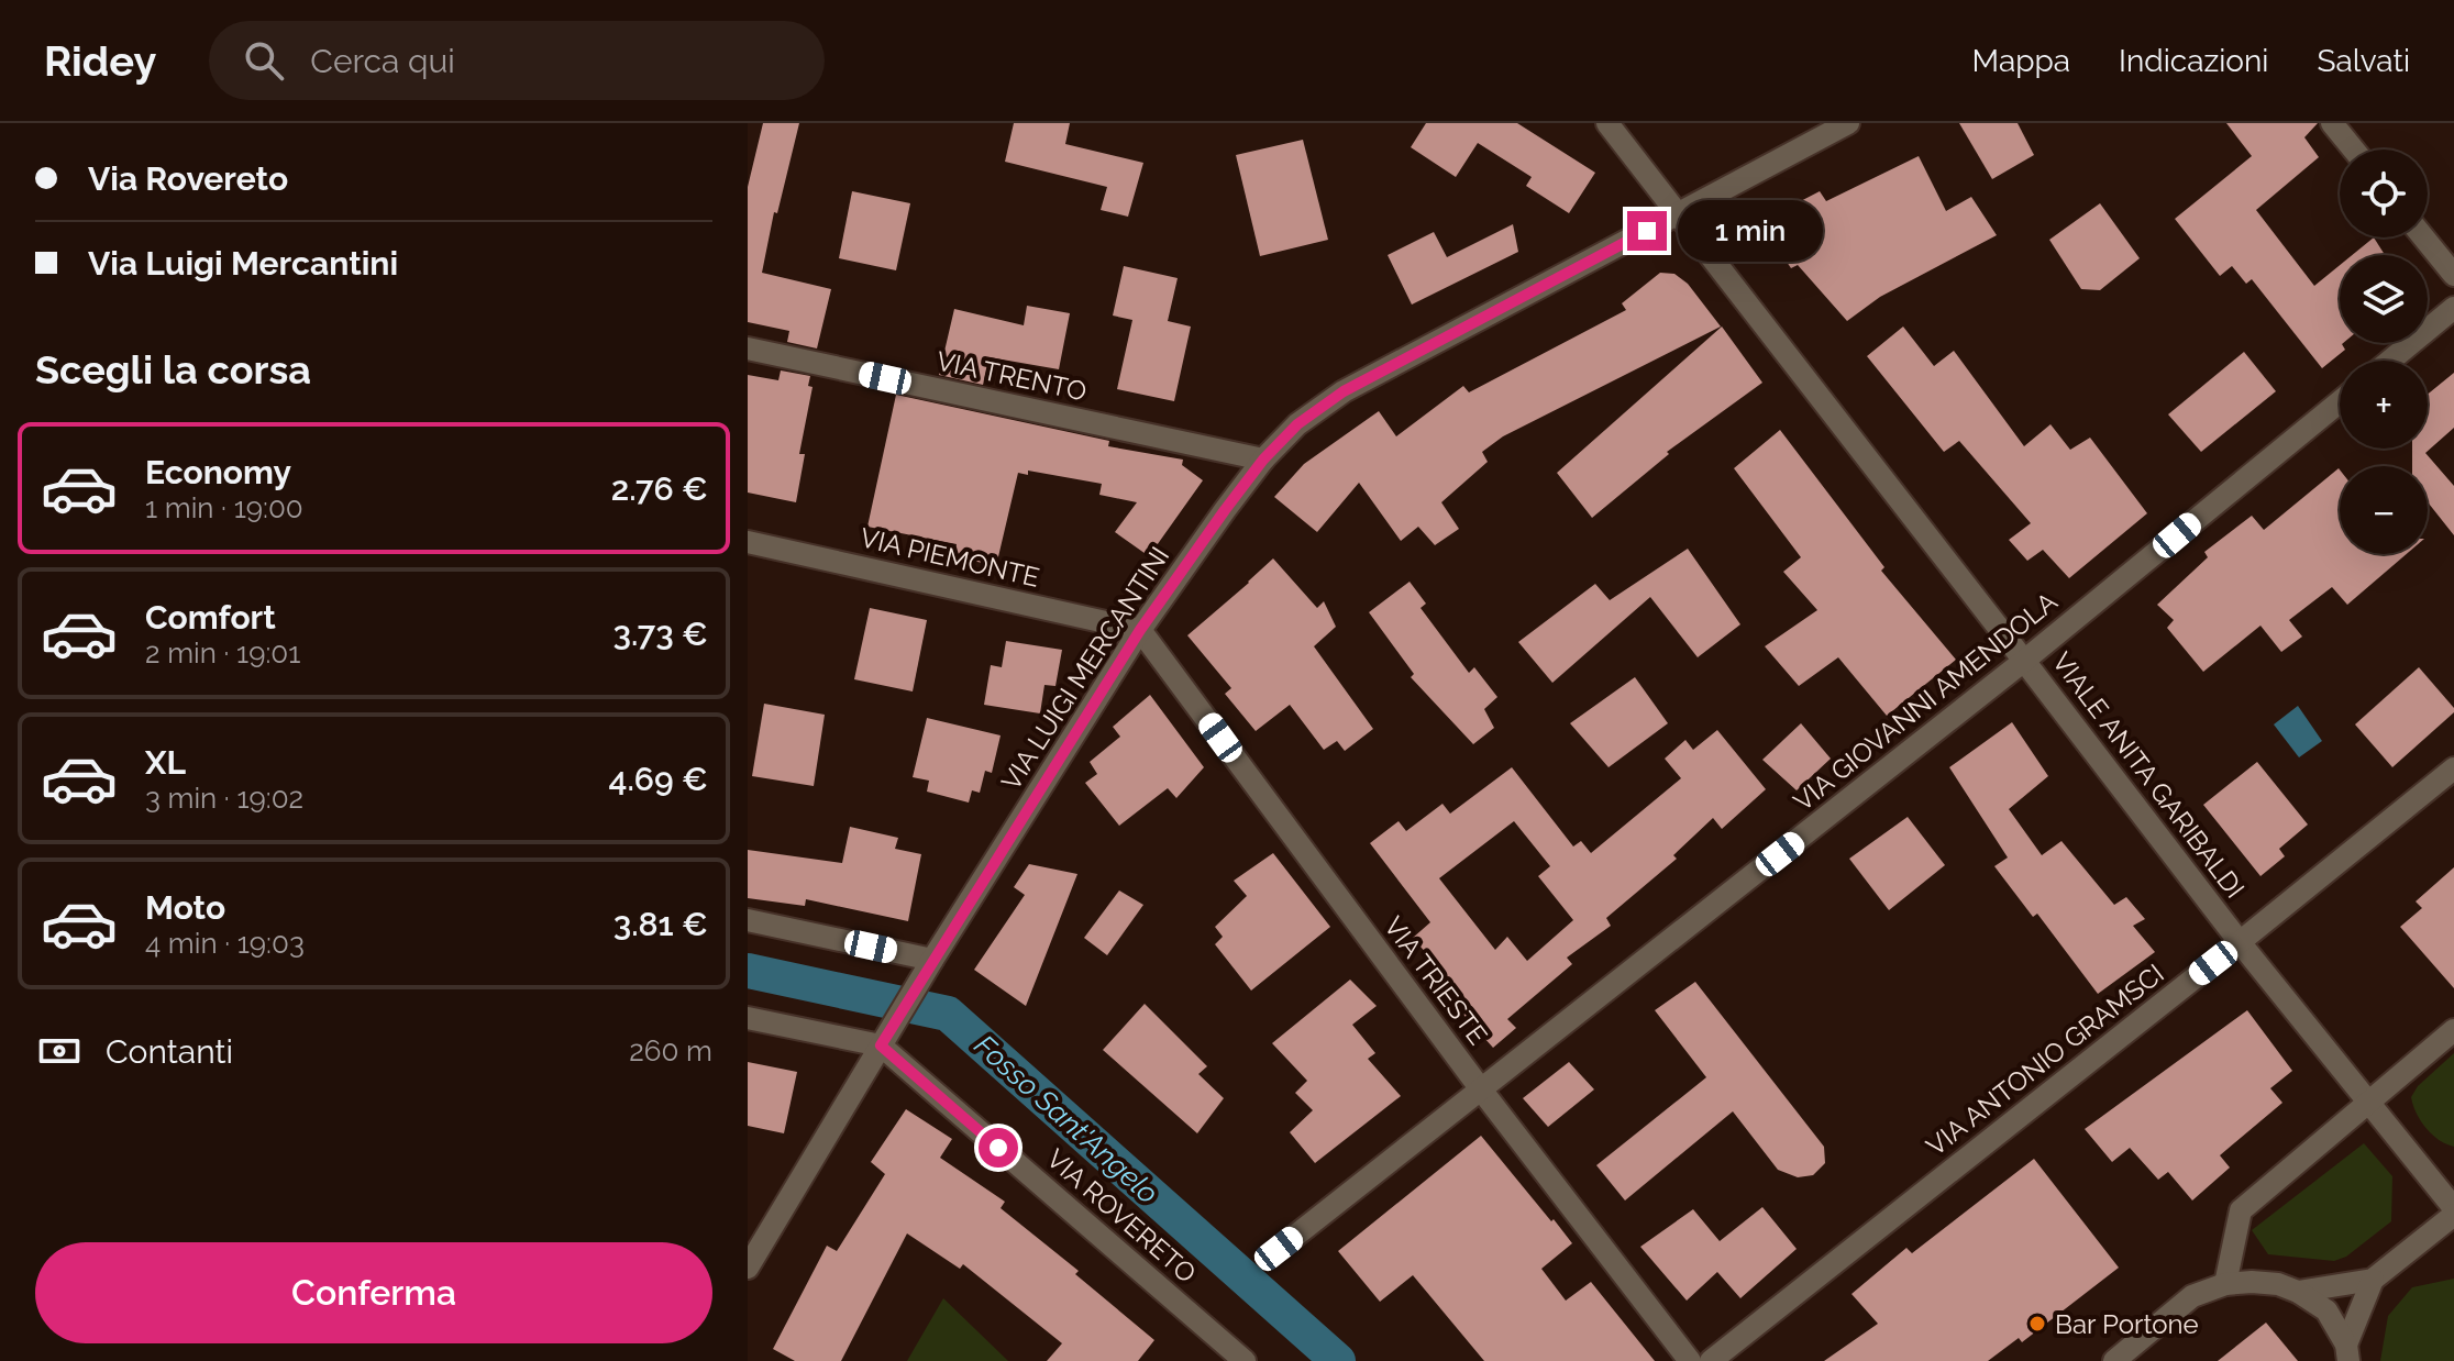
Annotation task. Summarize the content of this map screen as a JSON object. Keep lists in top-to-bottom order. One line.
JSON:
{"streets":{"street":["VIA TRENTO","VIA PIEMONTE","VIA LUIGI MERCANTINI","VIA GIOVANNI AMENDOLA","VIALE ANITA GARIBALDI","VIA TRIESTE","VIA ANTONIO GRAMSCI","VIA ROVERETO"]},"crossings":[["VIA TRENTO","VIA LUIGI MERCANTINI"],["VIA PIEMONTE","VIA LUIGI MERCANTINI"],["VIA PIEMONTE","VIA TRIESTE"],["VIA LUIGI MERCANTINI","VIALE ANITA GARIBALDI"],["VIA LUIGI MERCANTINI","VIA TRIESTE"],["VIA LUIGI MERCANTINI","VIA ROVERETO"],["VIA GIOVANNI AMENDOLA","VIALE ANITA GARIBALDI"],["VIA GIOVANNI AMENDOLA","VIA TRIESTE"],["VIALE ANITA GARIBALDI","VIA ANTONIO GRAMSCI"]],"water":["Fosso Sant'Angelo"],"places":["Bar Portone"],"page":{"header":"Ridey","search":"Cerca qui","nav":["Mappa","Indicazioni","Salvati"],"banner":["Via Rovereto","Via Luigi Mercantini"],"map_buttons":["+","−"],"bubble":"1 min","heading":"Scegli la corsa","list":[{"name":"Economy","note":"1 min · 19:00","value":"2.76 €"},{"name":"Comfort","note":"2 min · 19:01","value":"3.73 €"},{"name":"XL","note":"3 min · 19:02","value":"4.69 €"},{"name":"Moto","note":"4 min · 19:03","value":"3.81 €"}],"pay":["Contanti","260 m"],"buttons":"Conferma"}}
